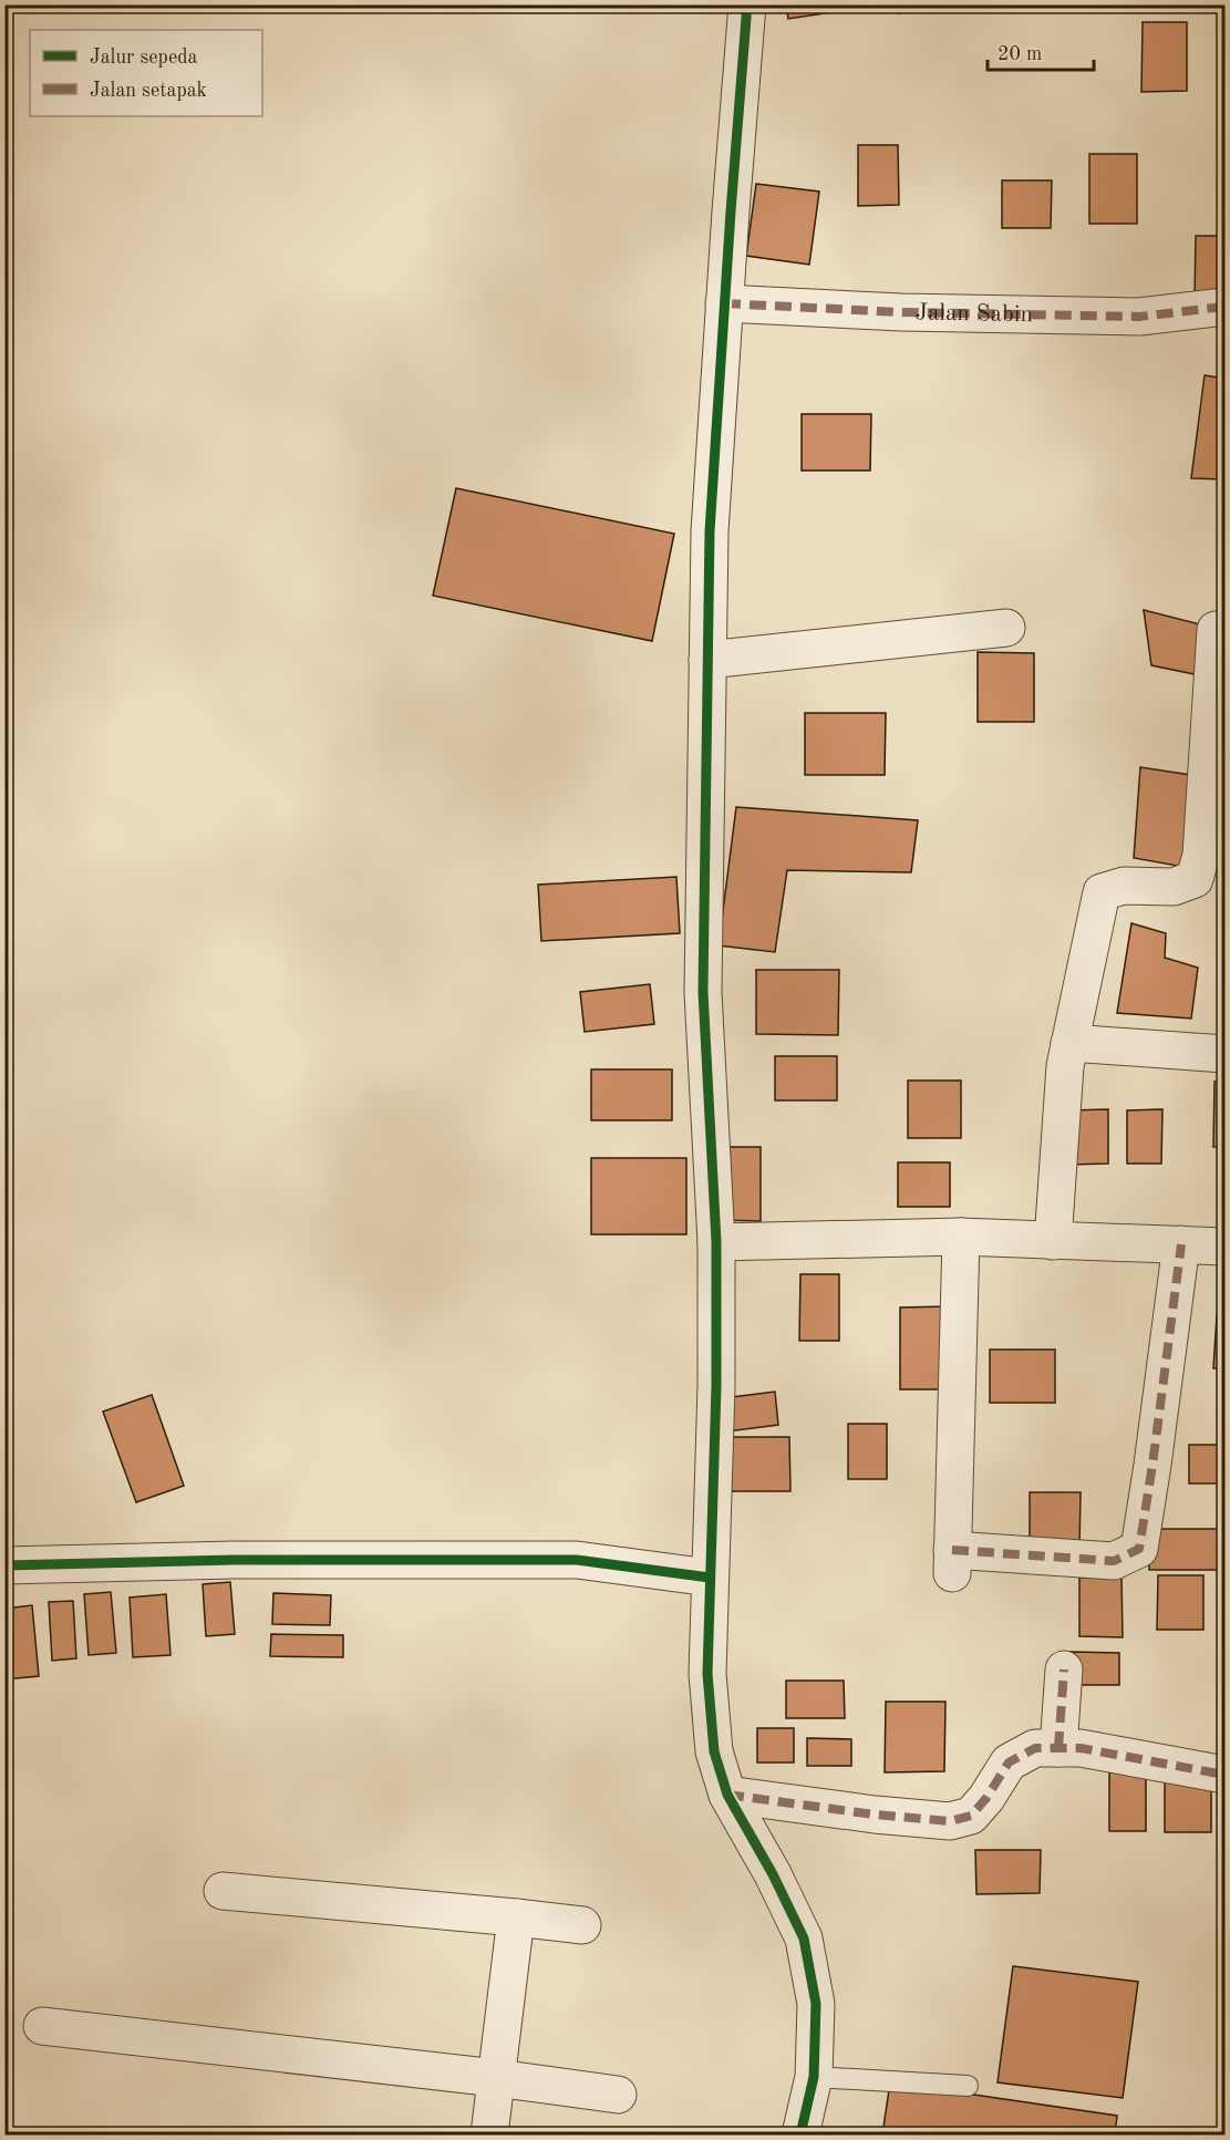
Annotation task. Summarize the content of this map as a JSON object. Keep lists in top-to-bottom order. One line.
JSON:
{"streets":{"street":["Jalan Sabin"]},"legend":["Jalur sepeda","Jalan setapak"],"scale_bar":"20 m"}
